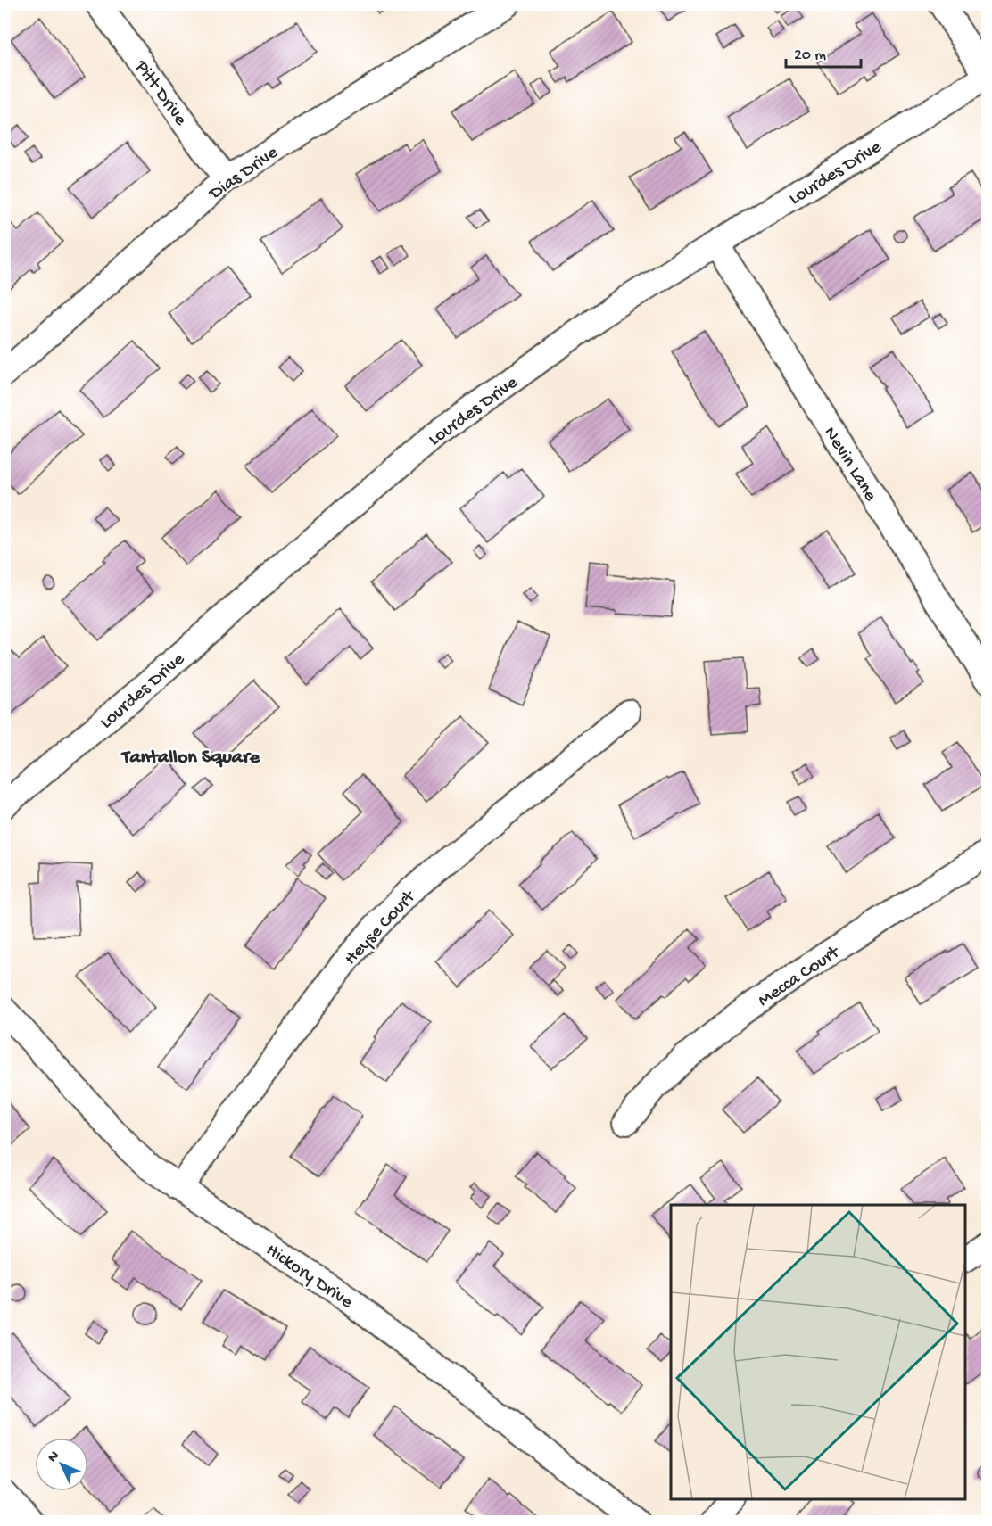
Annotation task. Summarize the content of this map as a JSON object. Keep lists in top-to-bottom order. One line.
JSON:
{"streets":{"street":["Pitt Drive","Dias Drive","Lourdes Drive","Nevin Lane","Heyse Court","Mecca Court","Hickory Drive"]},"crossings":[["Pitt Drive","Dias Drive"],["Lourdes Drive","Nevin Lane"],["Heyse Court","Hickory Drive"]],"districts":["Tantallon Square"],"scale_bar":"20 m","north":"top left"}
